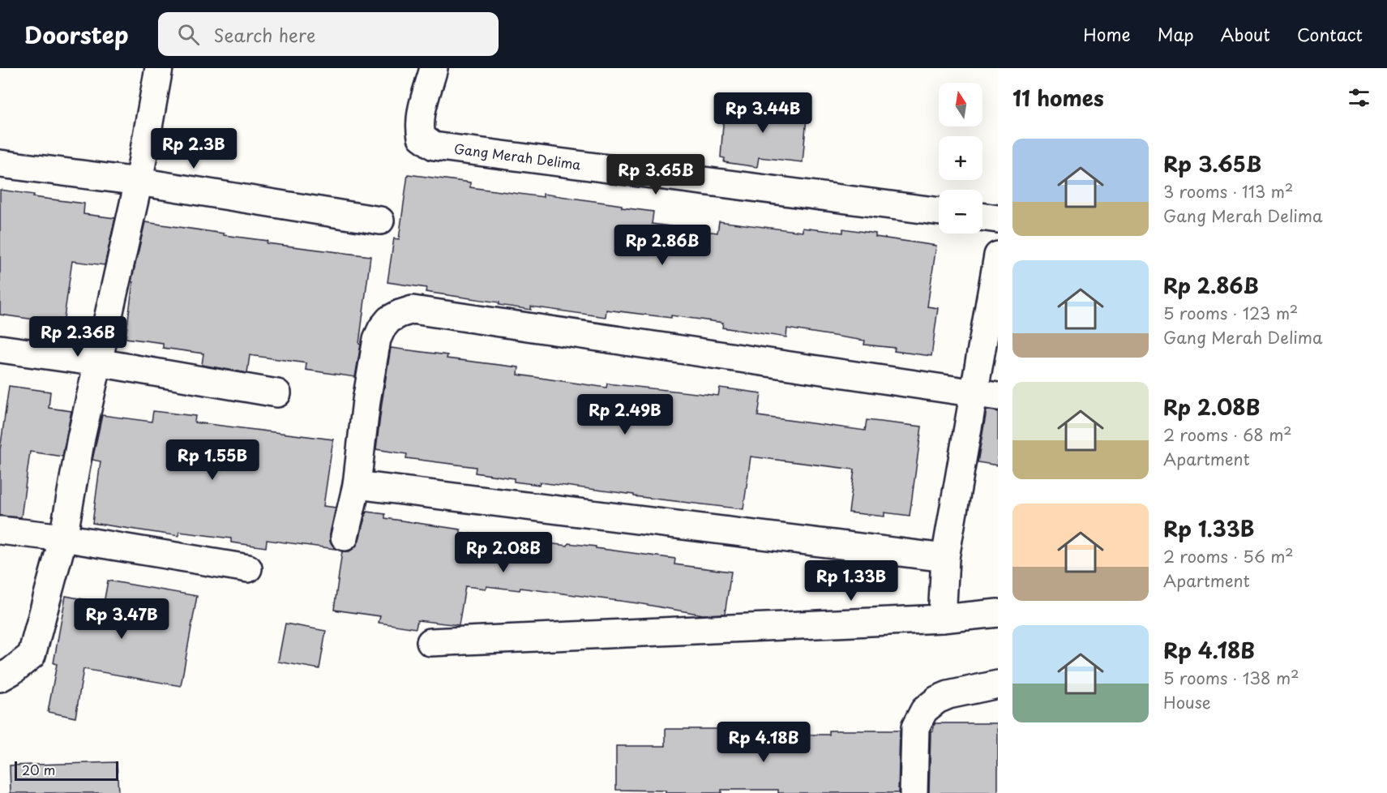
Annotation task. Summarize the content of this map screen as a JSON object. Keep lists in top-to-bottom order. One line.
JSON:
{"streets":{"street":["Gang Merah Delima"]},"scale_bar":"20 m","north":"top","page":{"header":"Doorstep","search":"Search here","nav":["Home","Map","About","Contact"],"heading":"11 homes","map_buttons":["+","−"],"price":["Rp 3.44B","Rp 2.3B","Rp 3.65B","Rp 2.86B","Rp 2.36B","Rp 2.49B","Rp 1.55B","Rp 2.08B","Rp 1.33B","Rp 3.47B","Rp 4.18B"],"list":[{"name":"Rp 3.65B","note":"3 rooms · 113 m² · Gang Merah Delima"},{"name":"Rp 2.86B","note":"5 rooms · 123 m² · Gang Merah Delima"},{"name":"Rp 2.08B","note":"2 rooms · 68 m² · Apartment"},{"name":"Rp 1.33B","note":"2 rooms · 56 m² · Apartment"},{"name":"Rp 4.18B","note":"5 rooms · 138 m² · House"}],"scale":"20 m"}}
